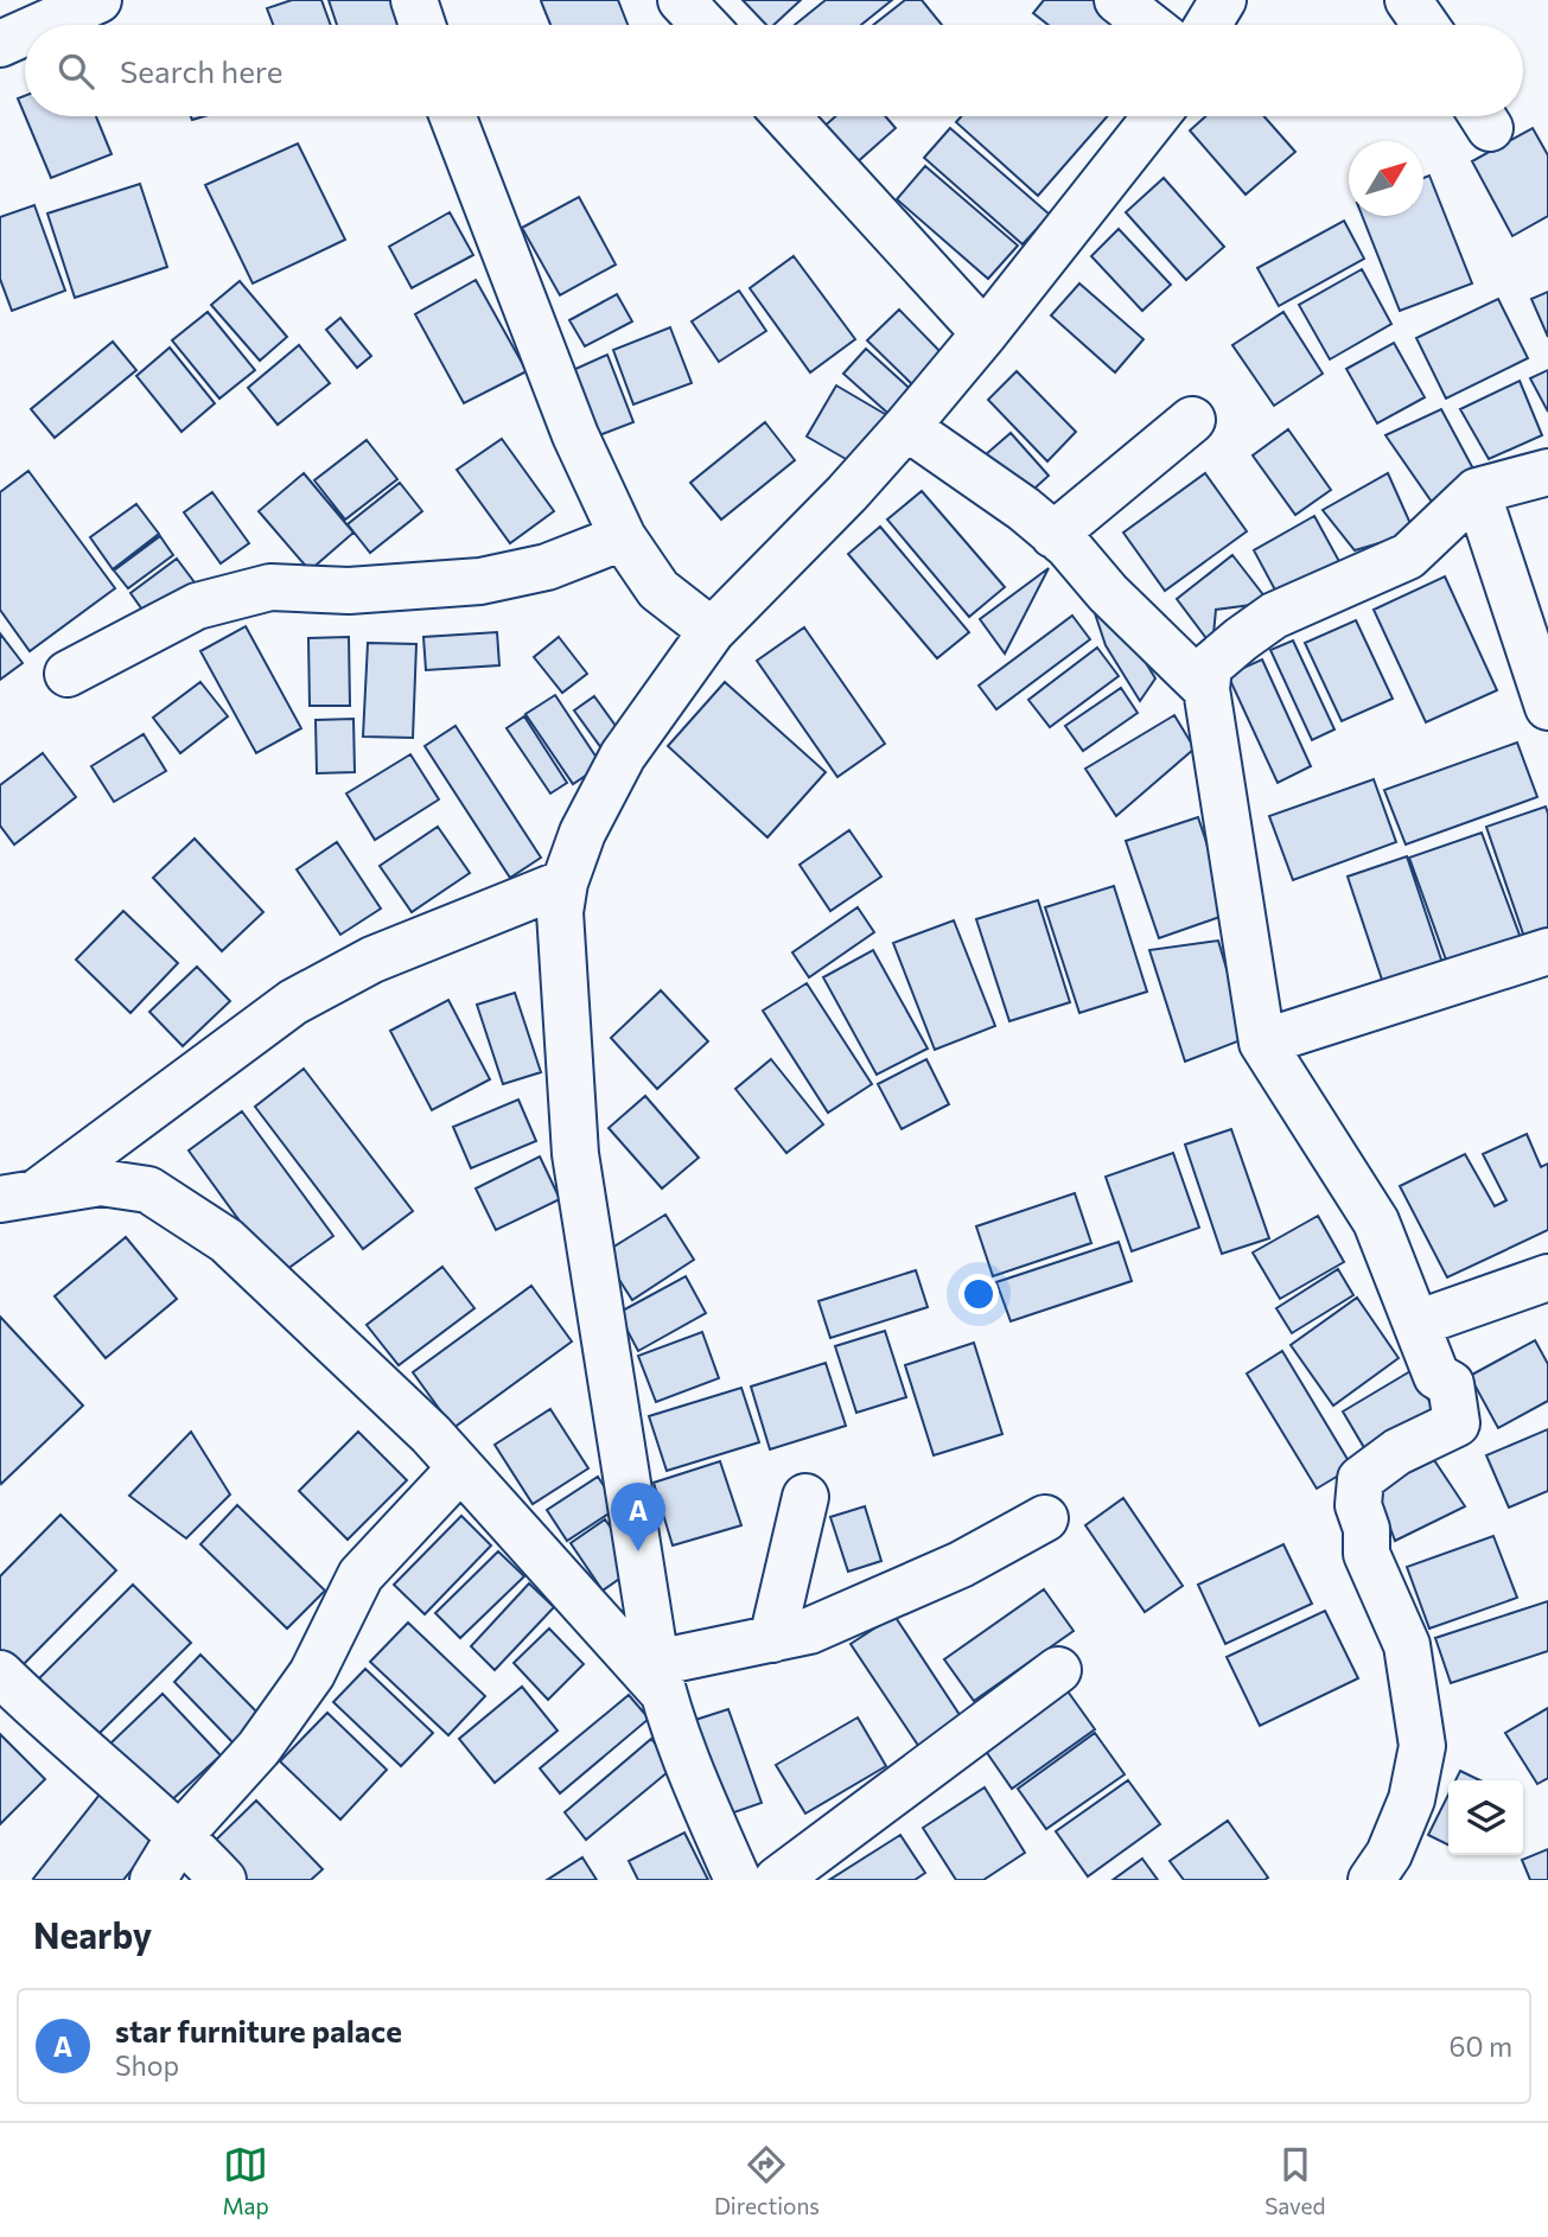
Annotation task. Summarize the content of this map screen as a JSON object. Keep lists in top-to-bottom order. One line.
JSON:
{"north":"top right","page":{"search":"Search here","pins":"A","heading":"Nearby","list":[{"mark":"A","name":"star furniture palace","note":"Shop","value":"60 m"}],"nav":["Map","Directions","Saved"]}}
